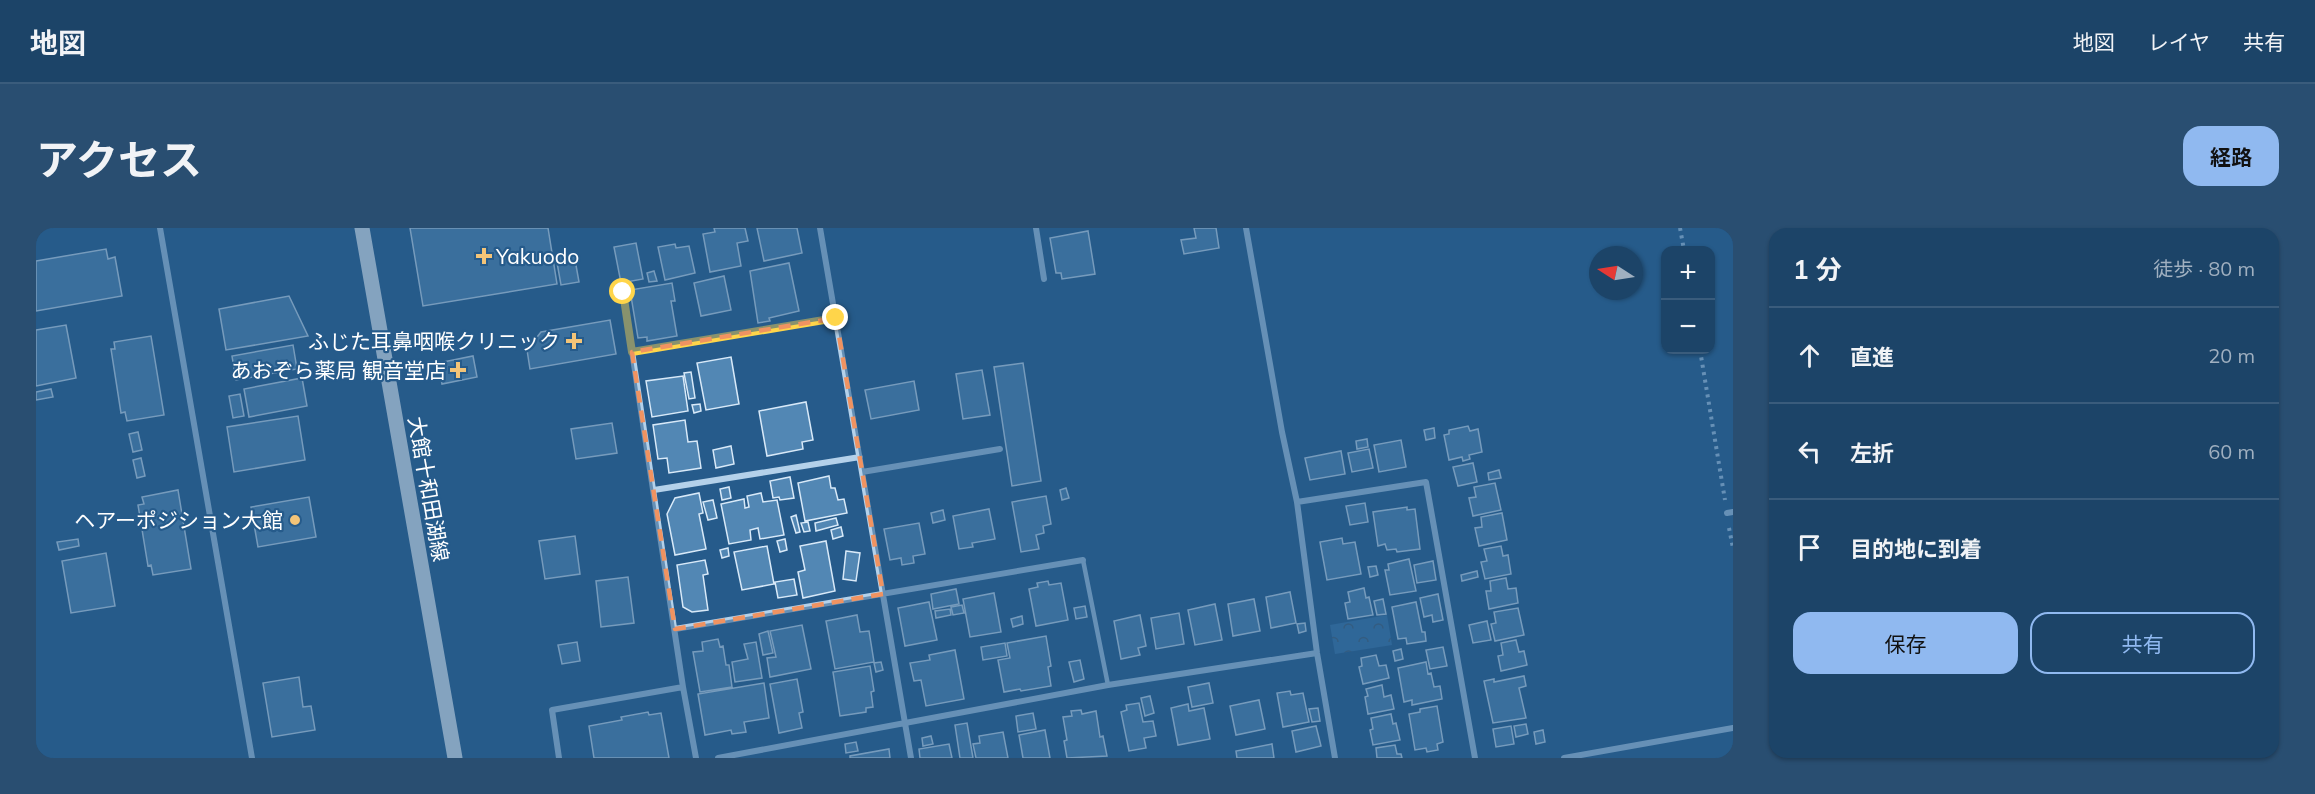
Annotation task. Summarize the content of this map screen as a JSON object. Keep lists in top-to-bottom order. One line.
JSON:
{"streets":{"main road":["大館十和田湖線"]},"places":{"health":["Yakuodo","ふじた耳鼻咽喉クリニック","あおぞら薬局 観音堂店"],"other":["ヘアーポジション大館"]},"north":"left","page":{"header":"地図","nav":["地図","レイヤ","共有"],"title":"アクセス","buttons":["経路",["保存","共有"]],"heading":["1 分","徒歩 · 80 m"],"map_buttons":["+","−"],"list":[["直進","20 m"],["左折","60 m"],"目的地に到着"]}}
